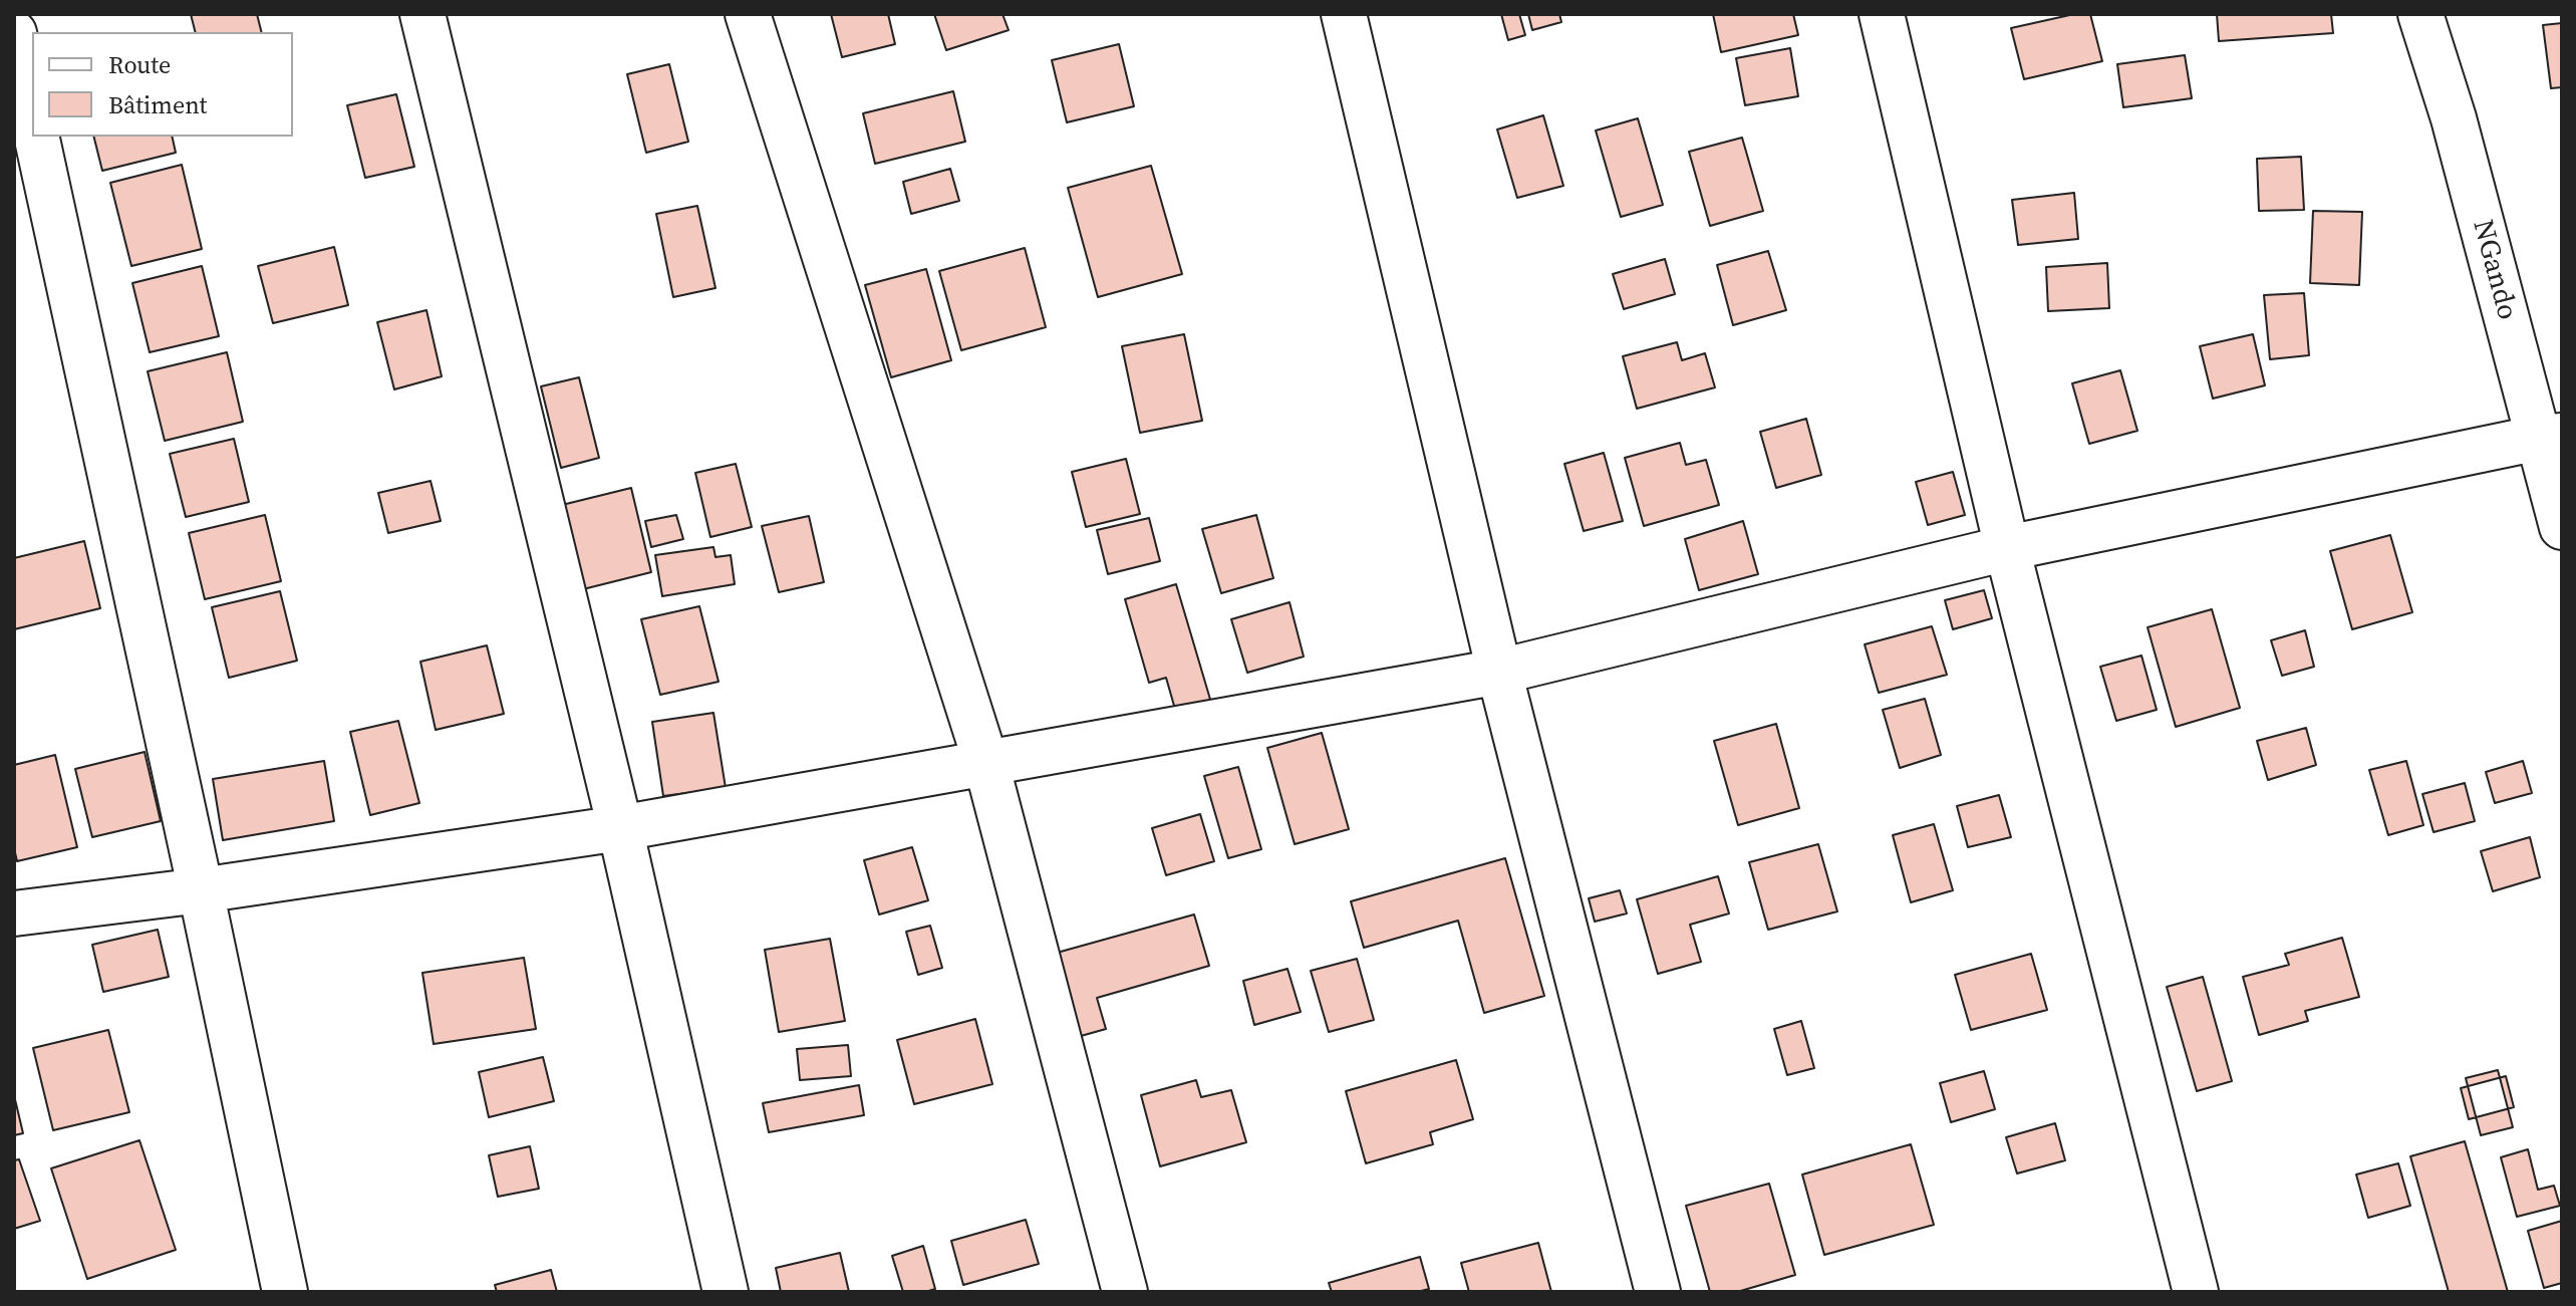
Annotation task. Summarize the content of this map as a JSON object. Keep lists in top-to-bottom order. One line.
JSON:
{"streets":{"street":["NGando"]},"legend":["Route","Bâtiment"]}
